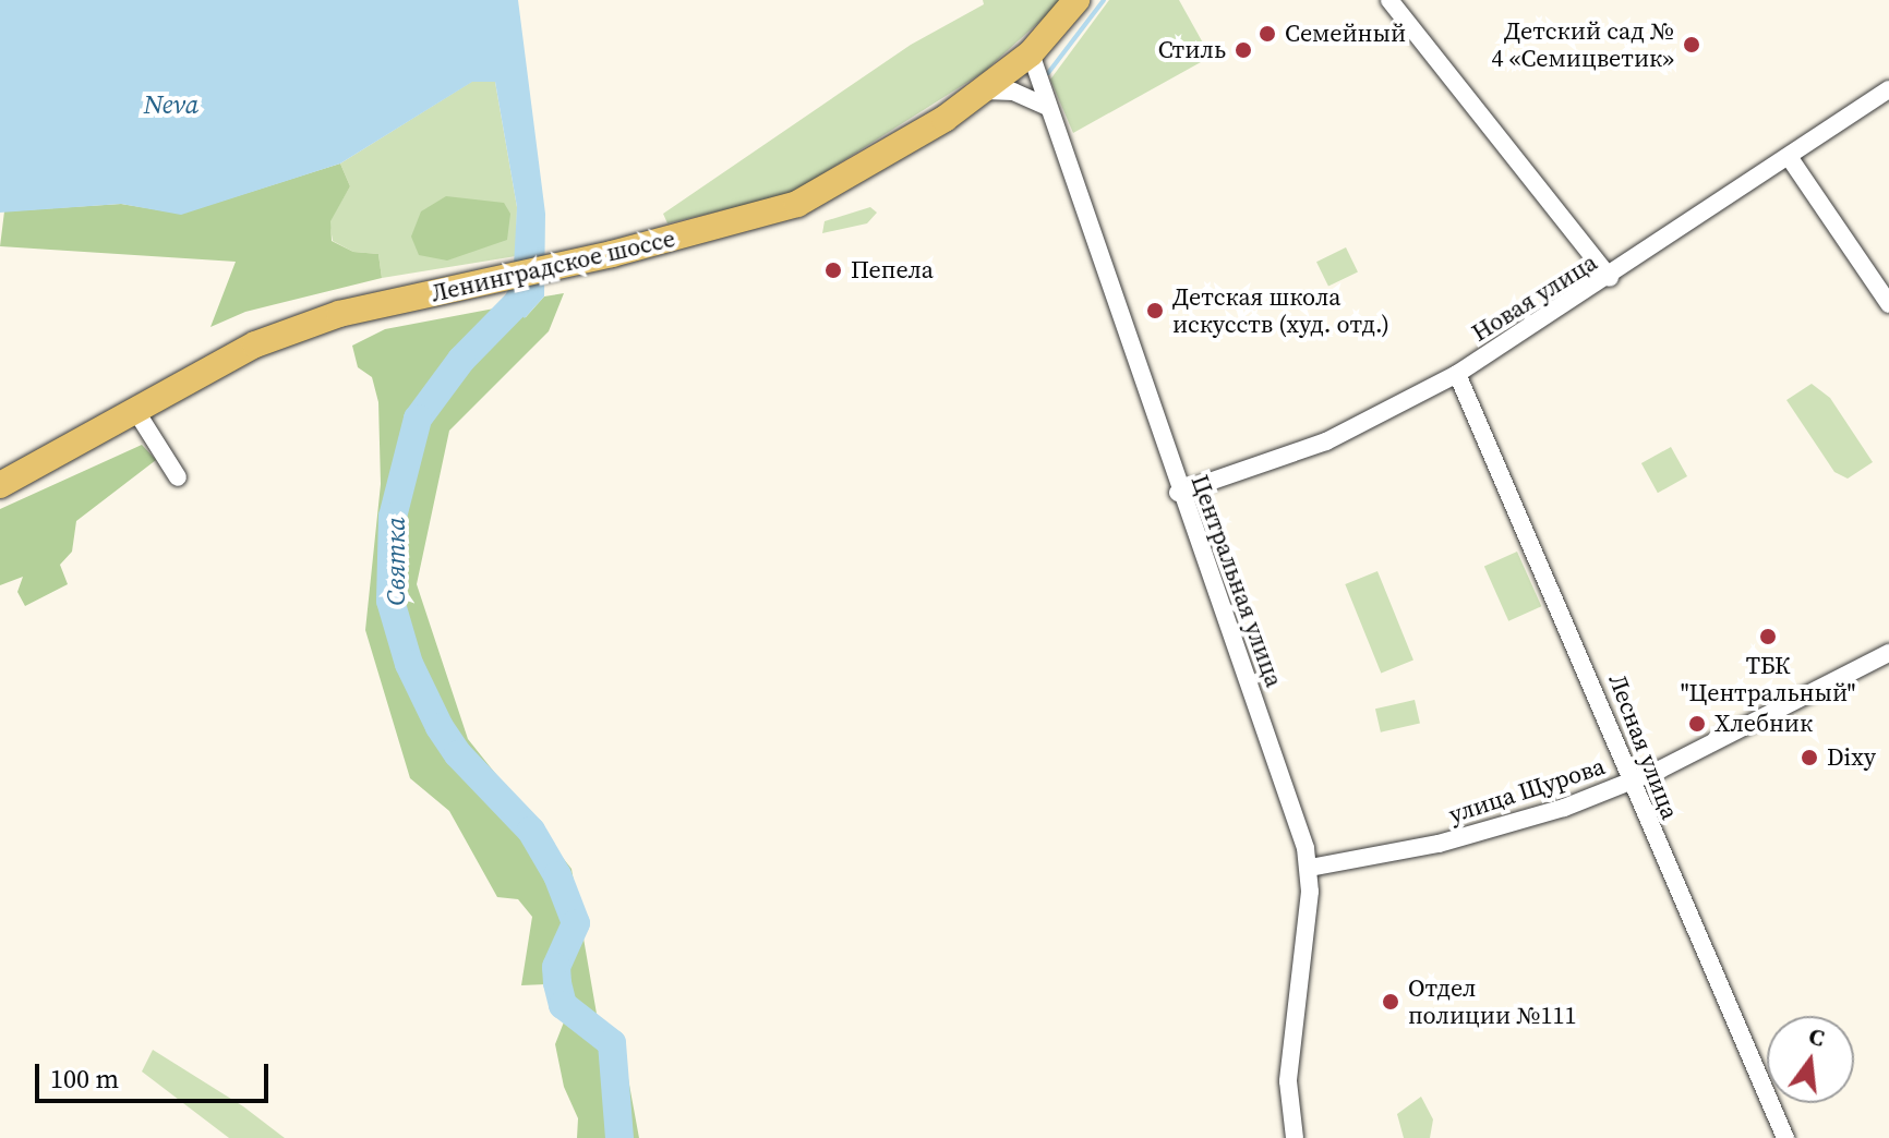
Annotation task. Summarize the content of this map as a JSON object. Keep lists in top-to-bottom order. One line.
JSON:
{"streets":{"main road":["Ленинградское шоссе"],"street":["Новая улица","Центральная улица","Лесная улица","улица Щурова"]},"crossings":[["Ленинградское шоссе","Центральная улица"],["Новая улица","Центральная улица"],["Новая улица","Лесная улица"],["Центральная улица","улица Щурова"],["Лесная улица","улица Щурова"]],"water":["Neva","Святка"],"places":["Семейный","Детский сад № 4 «Семицветик»","Стиль","Пепела","Детская школа искусств (худ. отд.)","ТБК \"Центральный\"","Хлебник","Dixy","Отдел полиции №111"],"scale_bar":"100 m","north":"top"}
